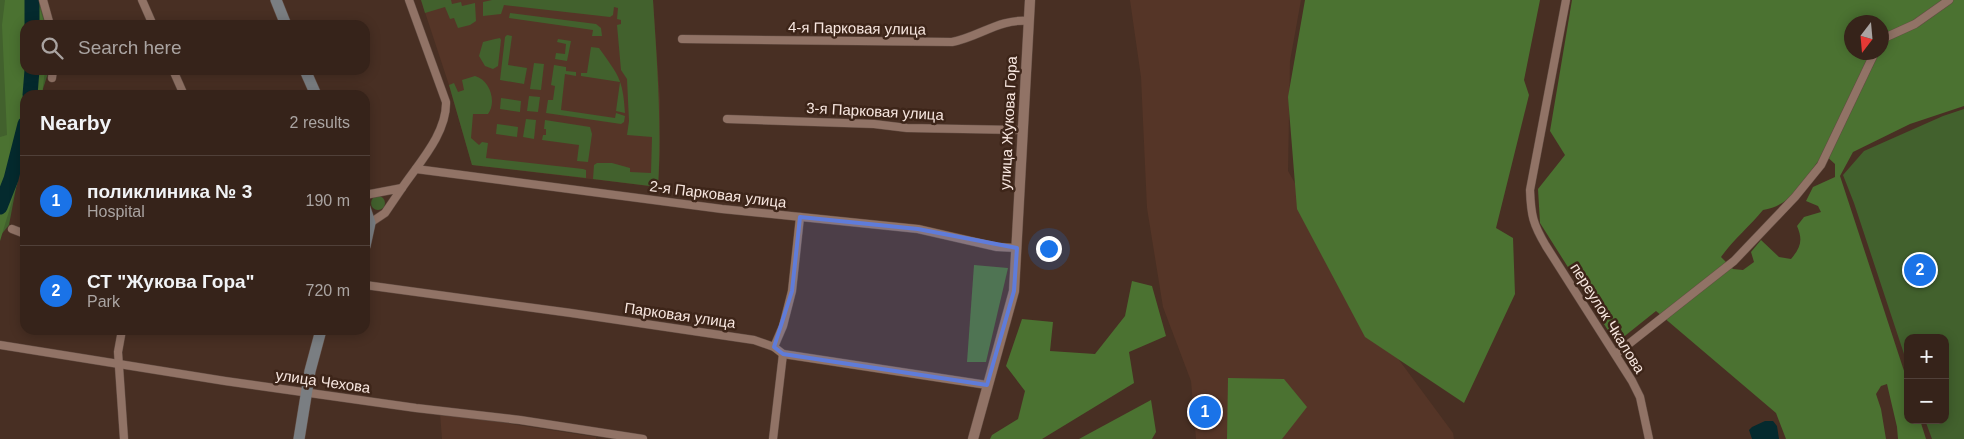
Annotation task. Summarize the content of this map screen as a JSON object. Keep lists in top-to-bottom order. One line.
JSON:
{"streets":{"street":["4-я Парковая улица","3-я Парковая улица","улица Жукова Гора","2-я Парковая улица","Парковая улица","переулок Чкалова","улица Чехова"]},"crossings":[["4-я Парковая улица","улица Жукова Гора"],["3-я Парковая улица","улица Жукова Гора"],["улица Жукова Гора","2-я Парковая улица"]],"north":"bottom","page":{"search":"Search here","heading":["Nearby","2 results"],"list":[{"mark":"1","name":"поликлиника № 3","note":"Hospital","value":"190 m"},{"mark":"2","name":"СТ \"Жукова Гора\"","note":"Park","value":"720 m"}],"pins":["2","1"],"map_buttons":["+","−"]}}
